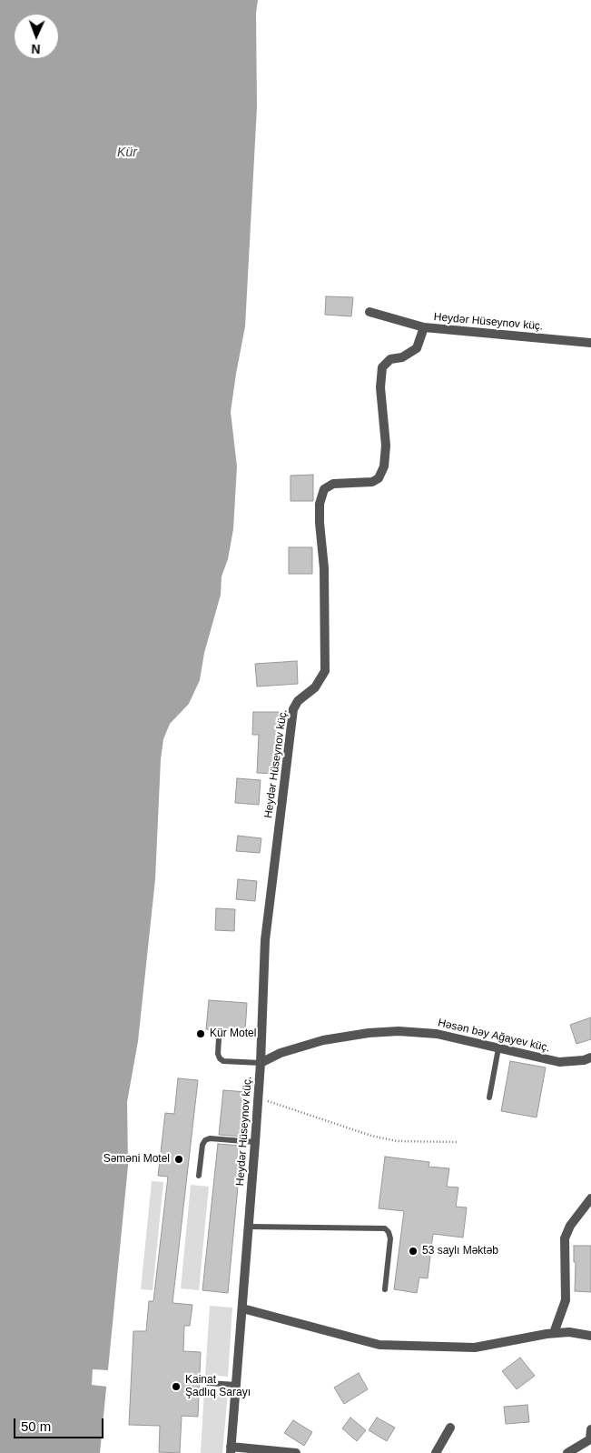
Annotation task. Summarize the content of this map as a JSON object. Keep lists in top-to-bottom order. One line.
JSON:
{"streets":{"street":["Heydər Hüseynov küç.","Həsən bəy Ağayev küç."]},"crossings":[["Heydər Hüseynov küç.","Həsən bəy Ağayev küç."]],"water":["Kür"],"places":["Kür Motel","Səməni Motel","53 saylı Məktəb","Kainat Şadlıq Sarayı"],"scale_bar":"50 m","north":"bottom"}
